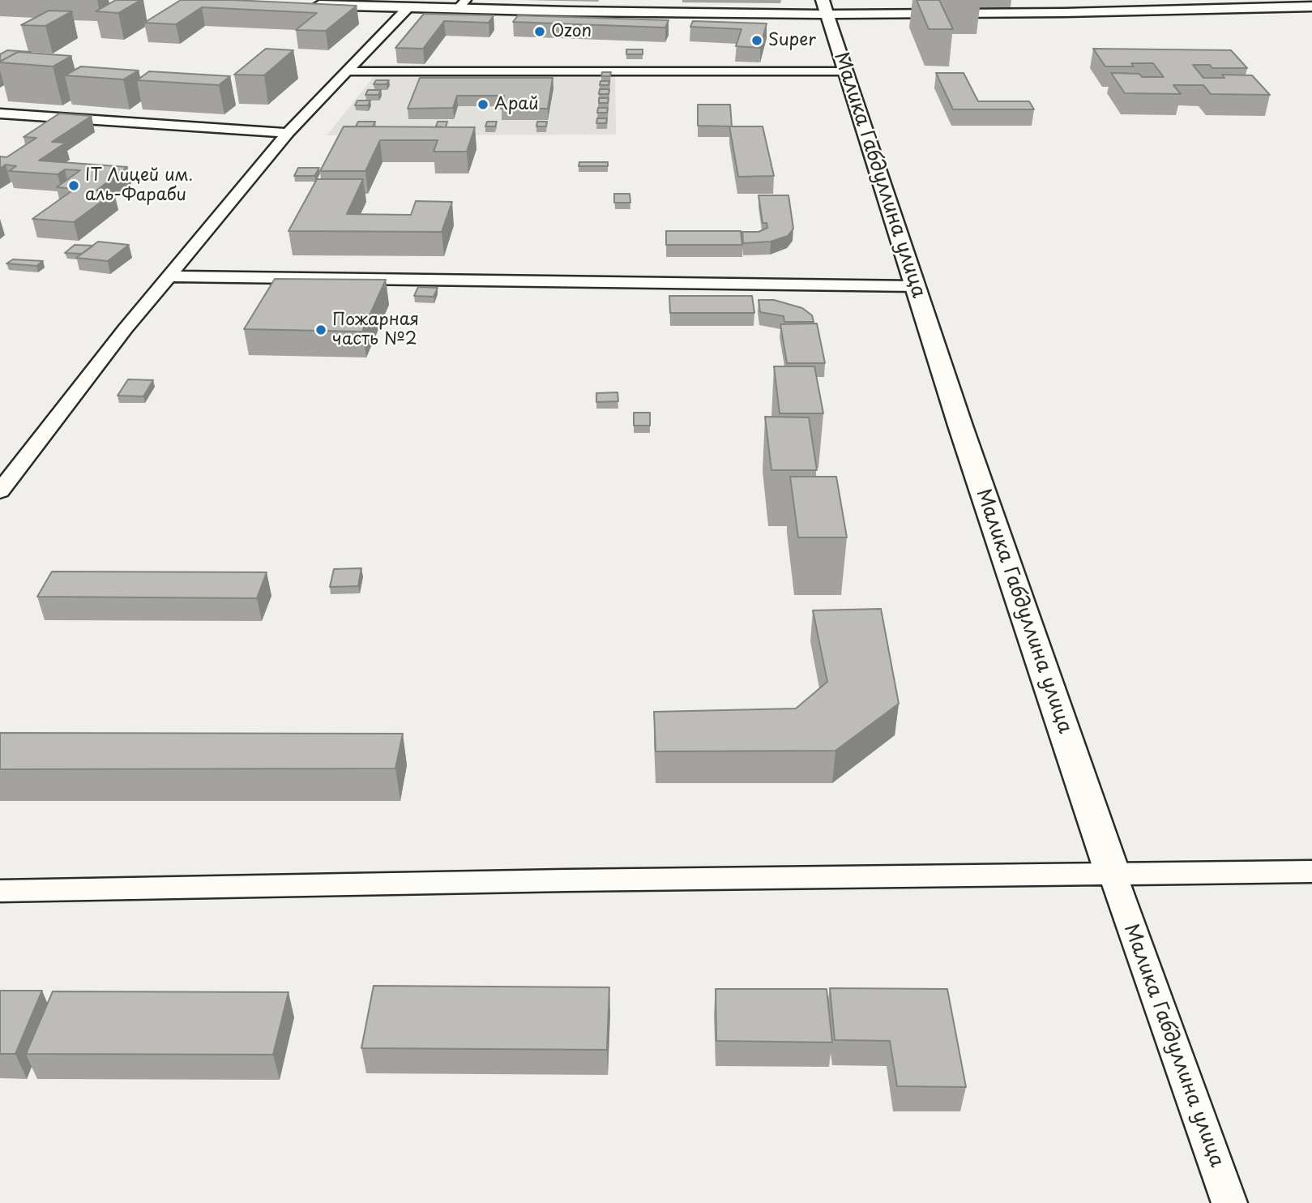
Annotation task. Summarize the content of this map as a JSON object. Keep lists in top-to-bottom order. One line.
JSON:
{"streets":{"street":["Малика Габдуллина улица"]},"places":["Ozon","Super","Арай","IT Лицей им. аль-Фараби","Пожарная часть №2"]}
